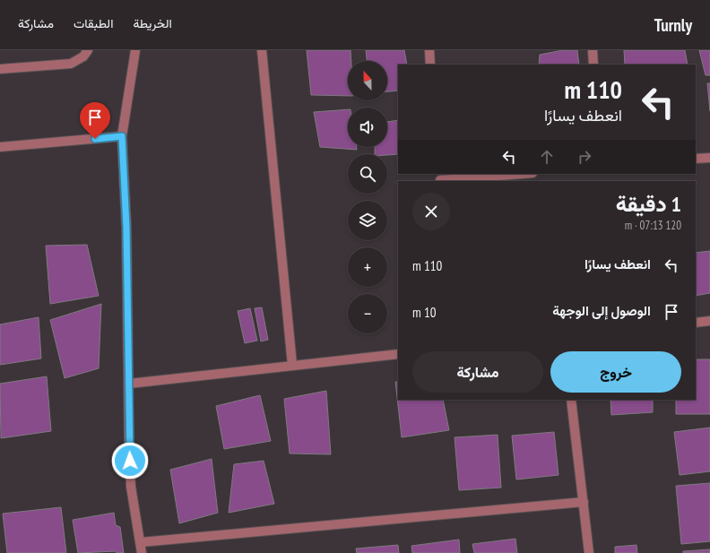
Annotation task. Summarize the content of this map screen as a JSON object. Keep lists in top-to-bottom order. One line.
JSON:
{"north":"top","page":{"header":"Turnly","nav":["الخريطة","الطبقات","مشاركة"],"map_buttons":["+","−"],"turn":["110 m","انعطف يسارًا"],"heading":["1 دقيقة","120 m · 07:13"],"list":[{"name":"انعطف يسارًا","value":"110 m"},{"name":"الوصول إلى الوجهة","value":"10 m"}],"buttons":["خروج","مشاركة"]}}
